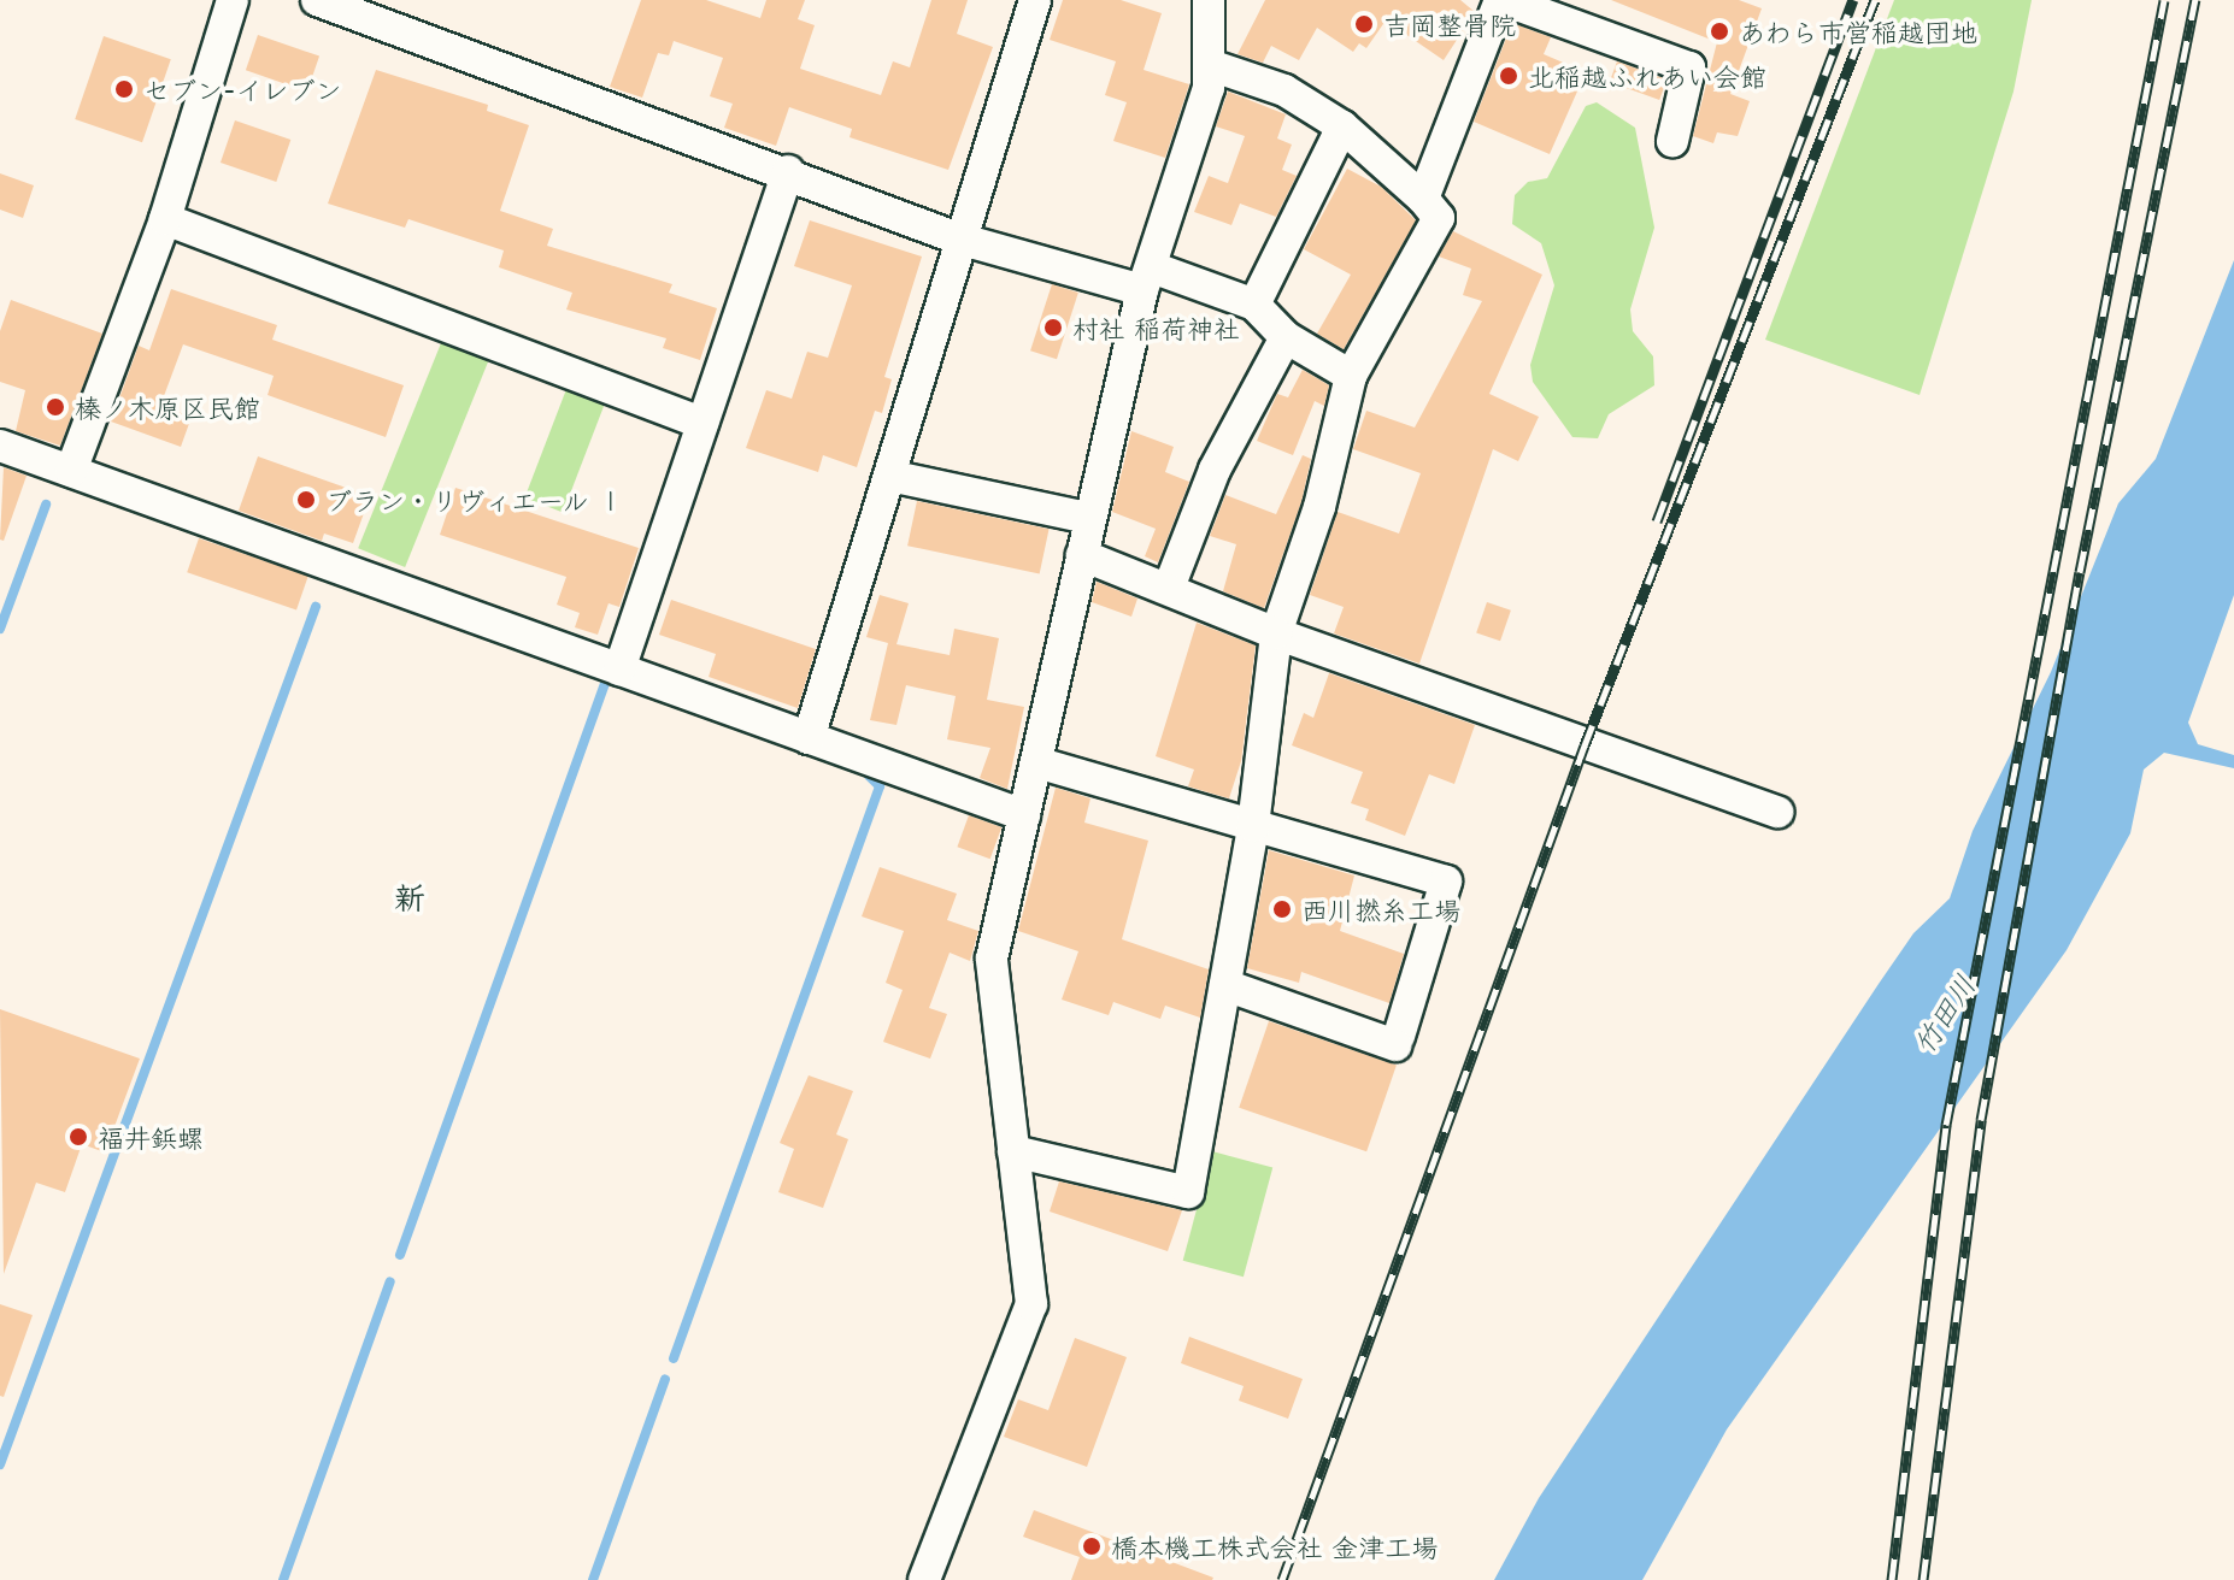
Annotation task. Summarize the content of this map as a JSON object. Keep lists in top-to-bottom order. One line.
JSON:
{"districts":["新"],"water":["竹田川"],"places":["吉岡整骨院","あわら市営稲越団地","北稲越ふれあい会館","セブン-イレブン","村社 稲荷神社","榛ノ木原区民館","ブラン・リヴィエール Ⅰ","西川撚糸工場","福井鋲螺","橋本機工株式会社 金津工場"]}
